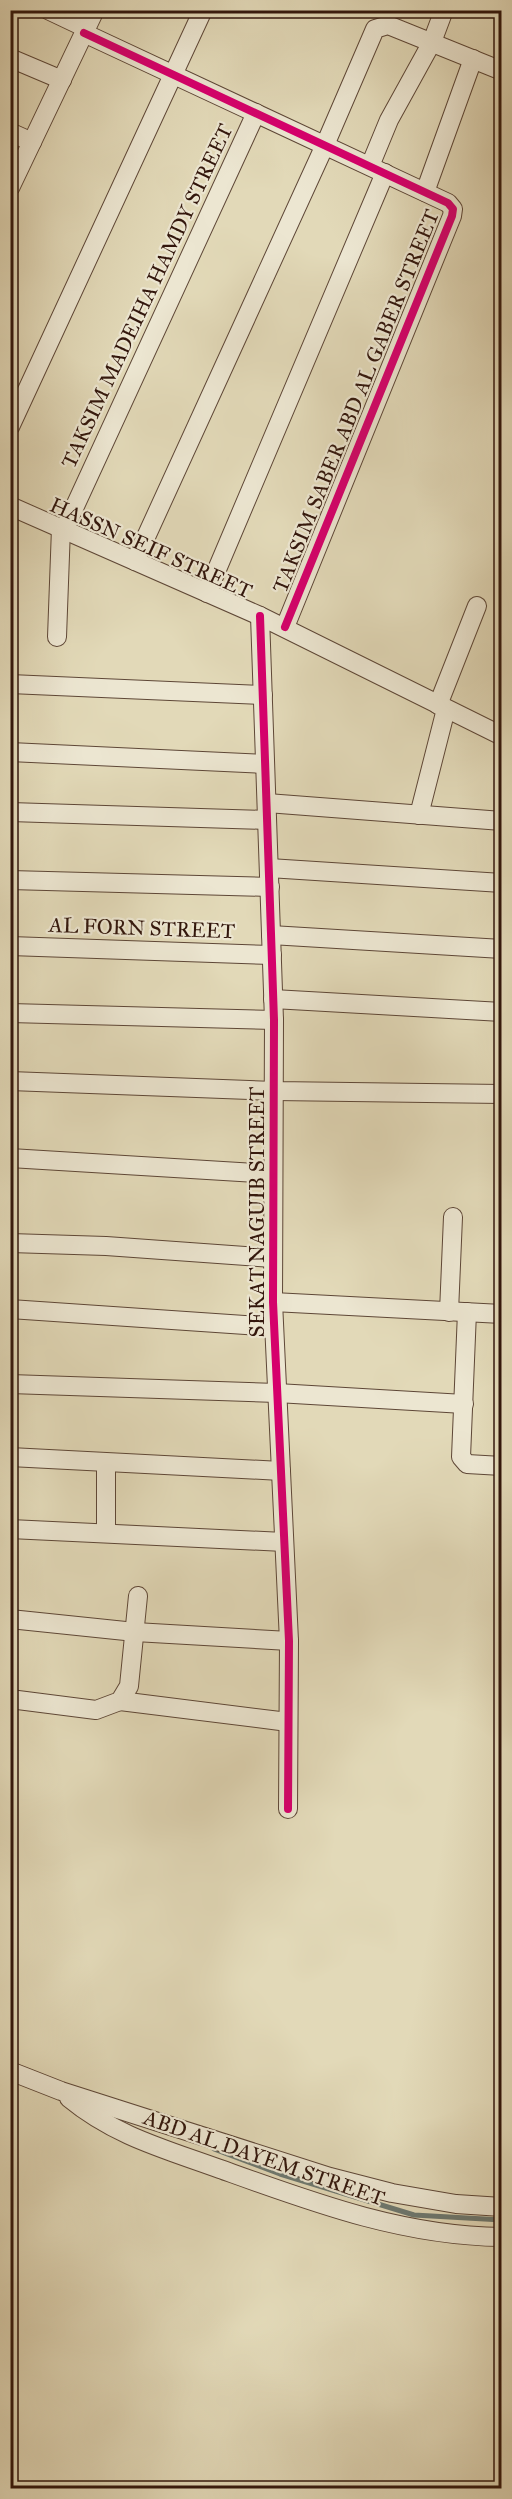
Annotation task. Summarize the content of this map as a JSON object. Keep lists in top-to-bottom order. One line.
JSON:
{"streets":{"street":["TAKSIM MADEIHA HAMDY STREET","TAKSIM SABER ABD AL GABER STREET","HASSN SEIF STREET","AL FORN STREET","SEKAT NAGUIB STREET","ABD AL DAYEM STREET"]},"crossings":[["TAKSIM MADEIHA HAMDY STREET","TAKSIM SABER ABD AL GABER STREET"],["TAKSIM MADEIHA HAMDY STREET","HASSN SEIF STREET"],["TAKSIM SABER ABD AL GABER STREET","HASSN SEIF STREET"],["HASSN SEIF STREET","SEKAT NAGUIB STREET"],["AL FORN STREET","SEKAT NAGUIB STREET"]]}
